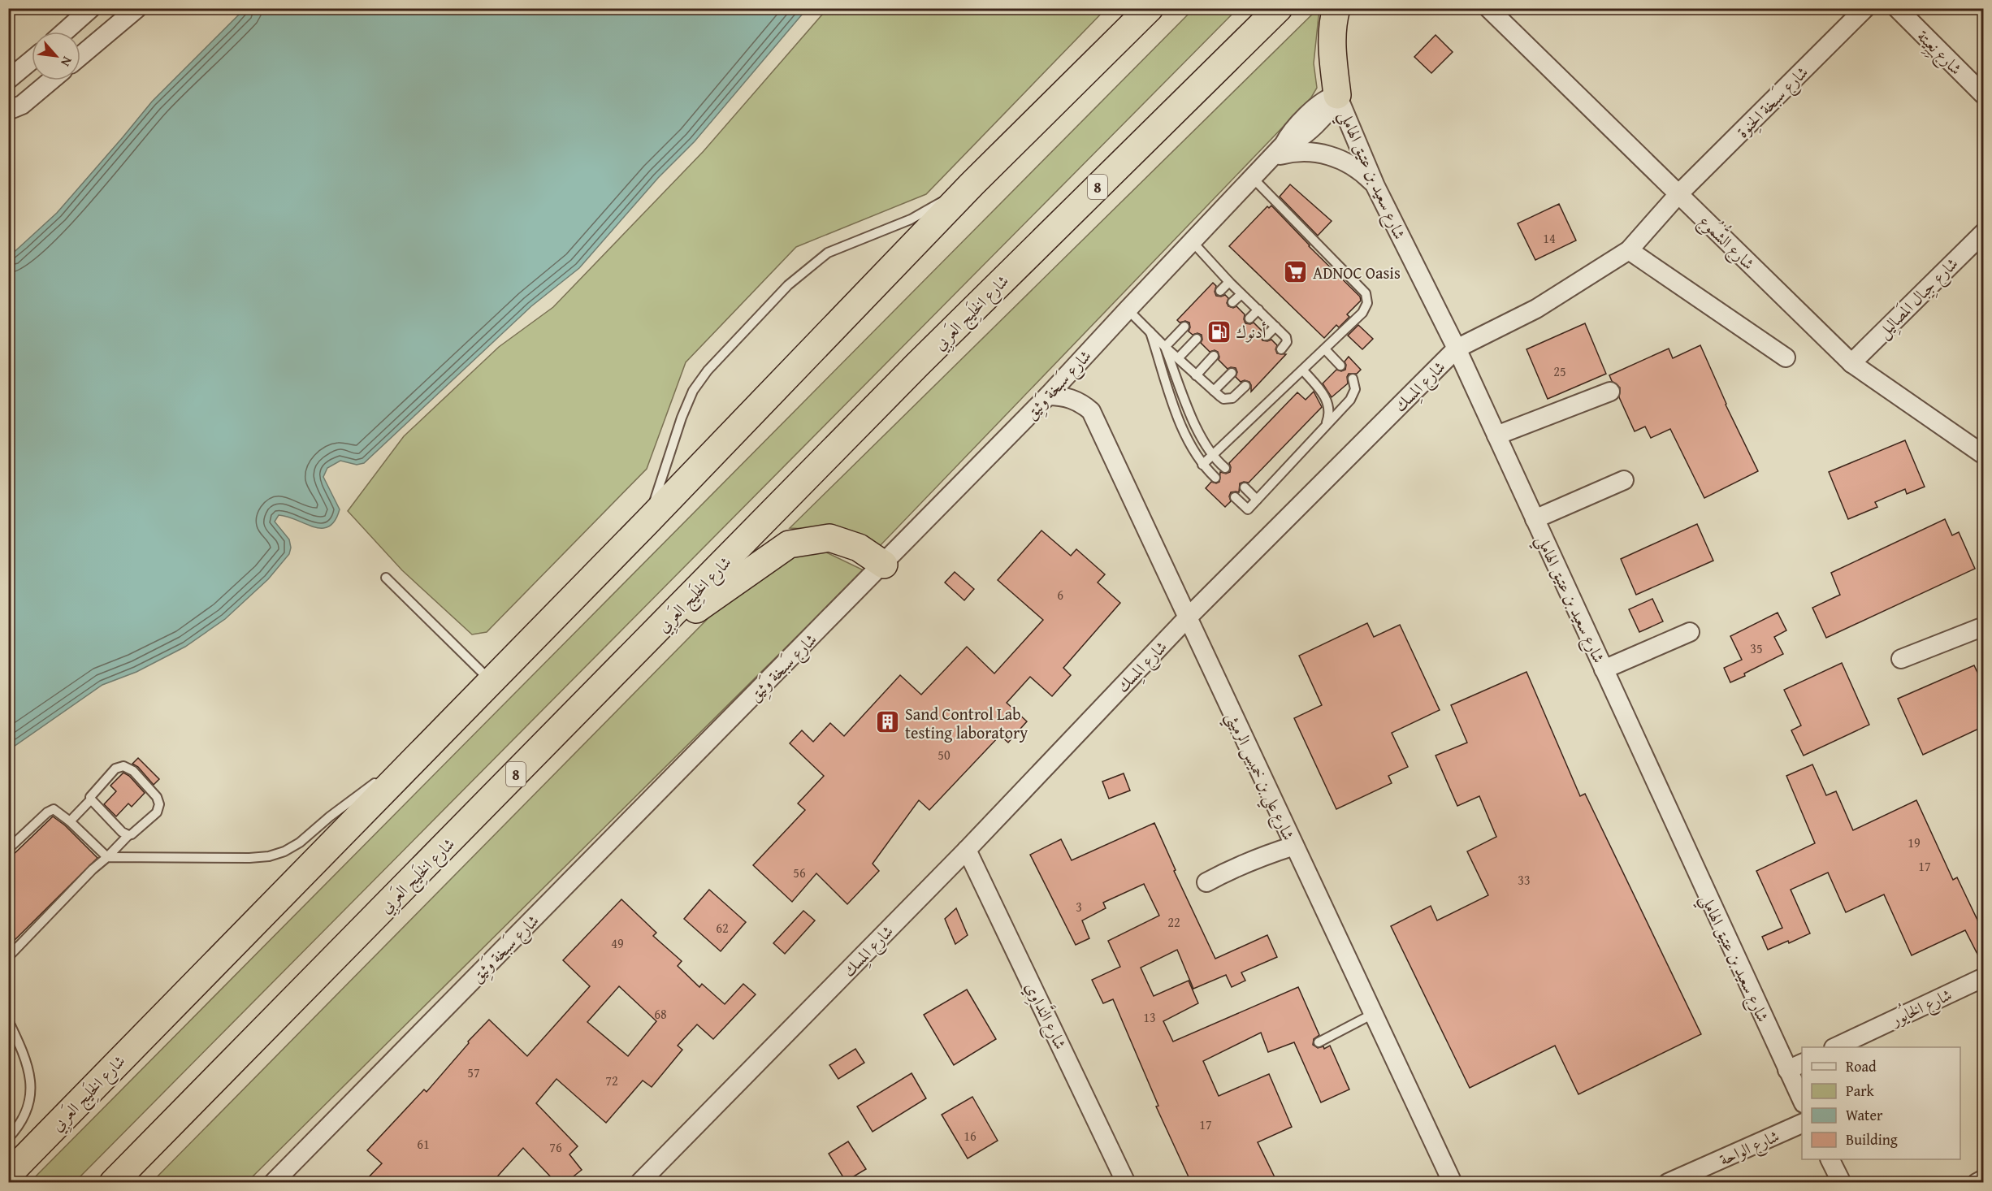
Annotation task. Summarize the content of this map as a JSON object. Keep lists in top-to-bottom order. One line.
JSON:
{"streets":{"highway":["8","شارع الخَلِيج العَربِي"],"street":["شارع نِعِيتة","شارع سَبخة الحِنوة","شارع سعيد بن عتيق الهاملي","شارع الشُّمُوع","شارع جِبال المَصالِيل","شارع سَبخة وَثِيق","شارع المِسك","شارع علي بن خميس الرميثي","شارع الخايُور","شارع النَّداوِي","شارع الواحة"]},"crossings":[["شارع سَبخة الحِنوة","شارع الشُّمُوع"],["شارع سَبخة الحِنوة","شارع المِسك"],["شارع سعيد بن عتيق الهاملي","شارع سَبخة وَثِيق"],["شارع سعيد بن عتيق الهاملي","شارع المِسك"],["شارع الشُّمُوع","شارع جِبال المَصالِيل"],["شارع الشُّمُوع","شارع المِسك"],["شارع سَبخة وَثِيق","شارع علي بن خميس الرميثي"],["شارع المِسك","شارع علي بن خميس الرميثي"],["شارع المِسك","شارع النَّداوِي"]],"places":{"supermarket":["ADNOC Oasis"],"fuel station":["أدنوك"],"building":["Sand Control Lab testing laboratory"]},"house_numbers":["14","25","6","35","50","19","17","56","33","3","22","62","49","68","13","57","72","17","16","61","76"],"legend":["Road","Park","Water","Building"],"north":"bottom right"}
